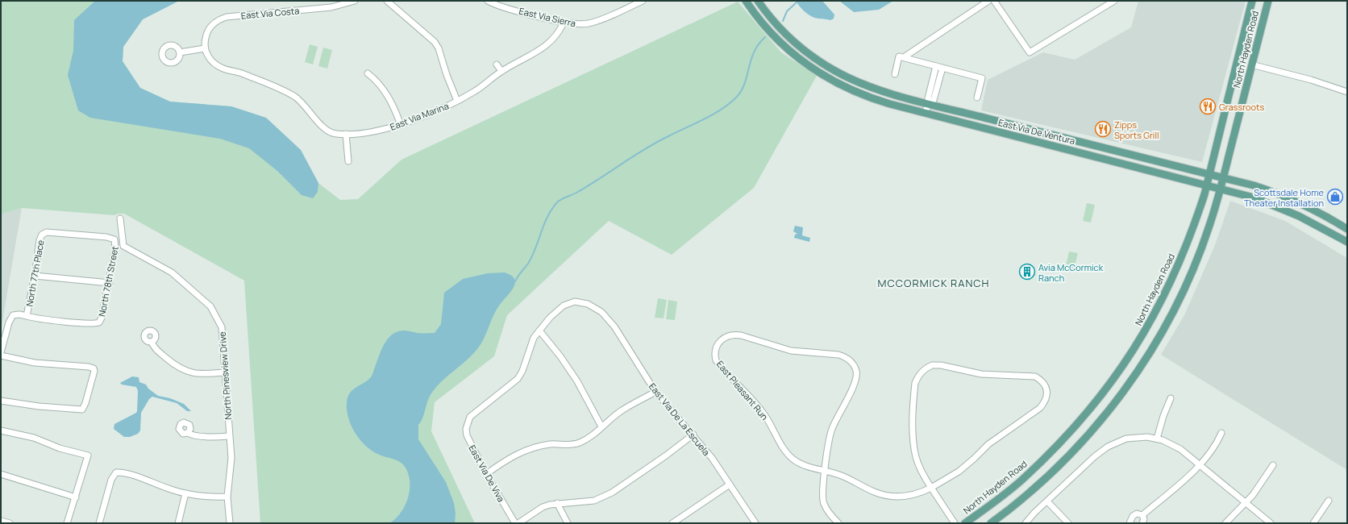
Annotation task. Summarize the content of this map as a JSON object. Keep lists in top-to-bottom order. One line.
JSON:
{"streets":{"main road":["North Hayden Road","East Via De Ventura"],"street":["East Via Costa","East Via Sierra","East Via Marina","North 77th Place","North 78th Street","North Pinesview Drive","East Pleasant Run","East Via De La Escuela","East Via De Viva"]},"crossings":[["East Via Costa","East Via Marina"],["East Via Sierra","East Via Marina"],["North Hayden Road","East Via De Ventura"],["North 77th Place","North 78th Street"],["East Via De La Escuela","East Via De Viva"]],"districts":["MCCORMICK RANCH"],"places":{"restaurant":["Grassroots","Zipps Sports Grill"],"shop":["Scottsdale Home Theater Installation"],"building":["Avia McCormick Ranch"]}}
